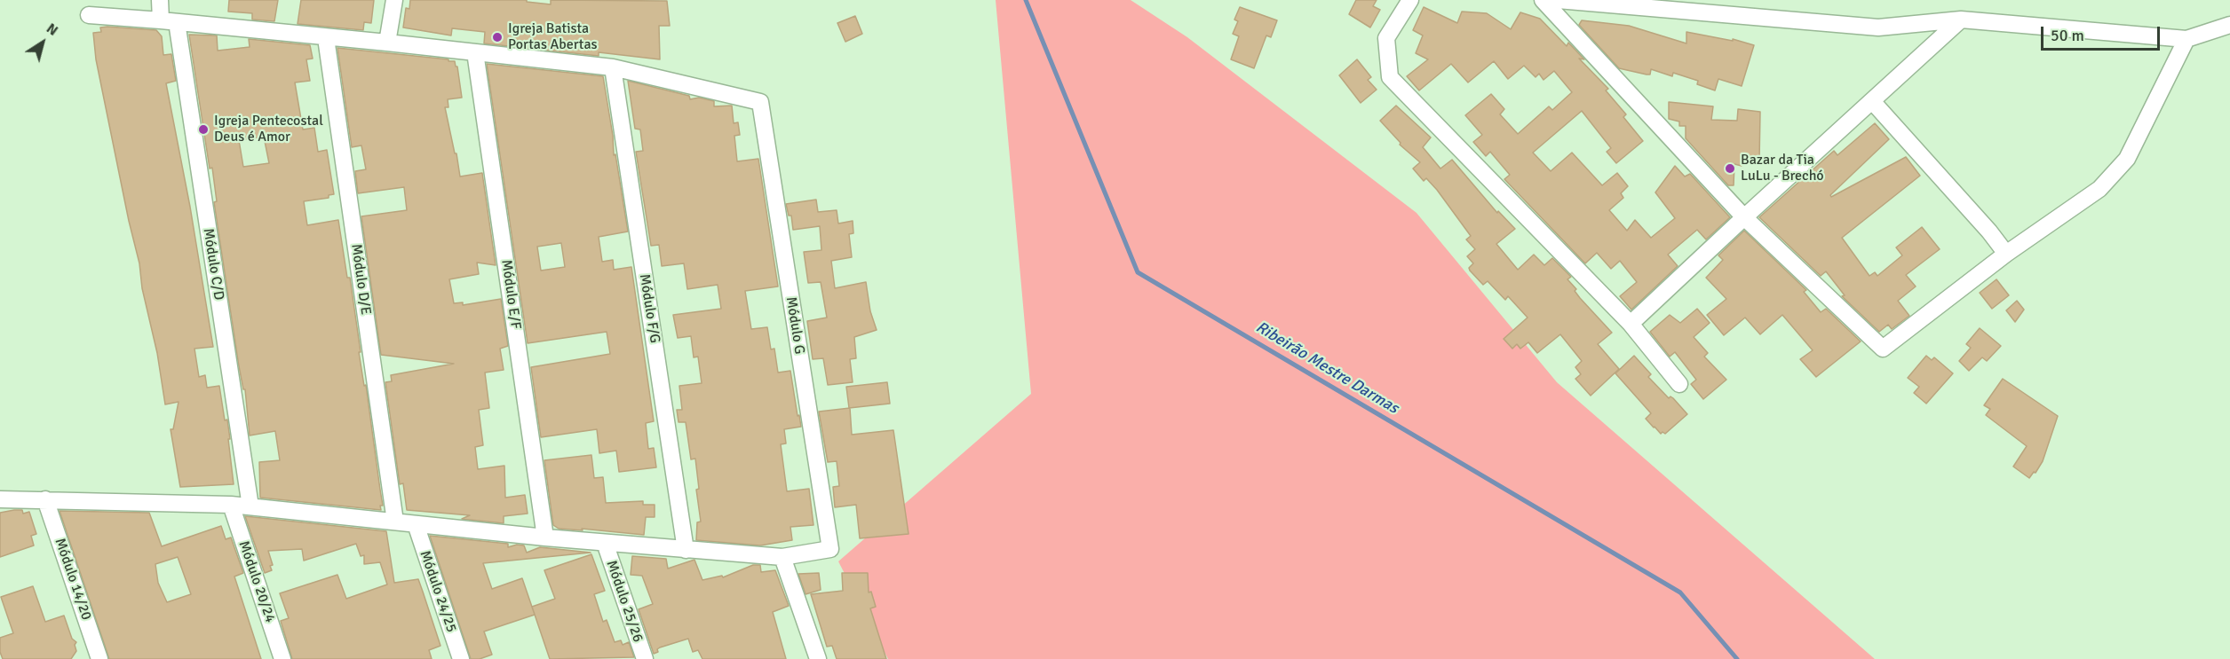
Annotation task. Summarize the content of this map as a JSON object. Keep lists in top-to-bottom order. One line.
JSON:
{"streets":{"street":["Módulo C/D","Módulo D/E","Módulo E/F","Módulo F/G","Módulo G","Módulo 14/20","Módulo 20/24","Módulo 24/25","Módulo 25/26"]},"crossings":[["Módulo F/G","Módulo G"]],"water":["Ribeirão Mestre Darmas"],"places":["Igreja Batista Portas Abertas","Igreja Pentecostal Deus é Amor","Bazar da Tia LuLu - Brechó"],"scale_bar":"50 m","north":"top right"}
